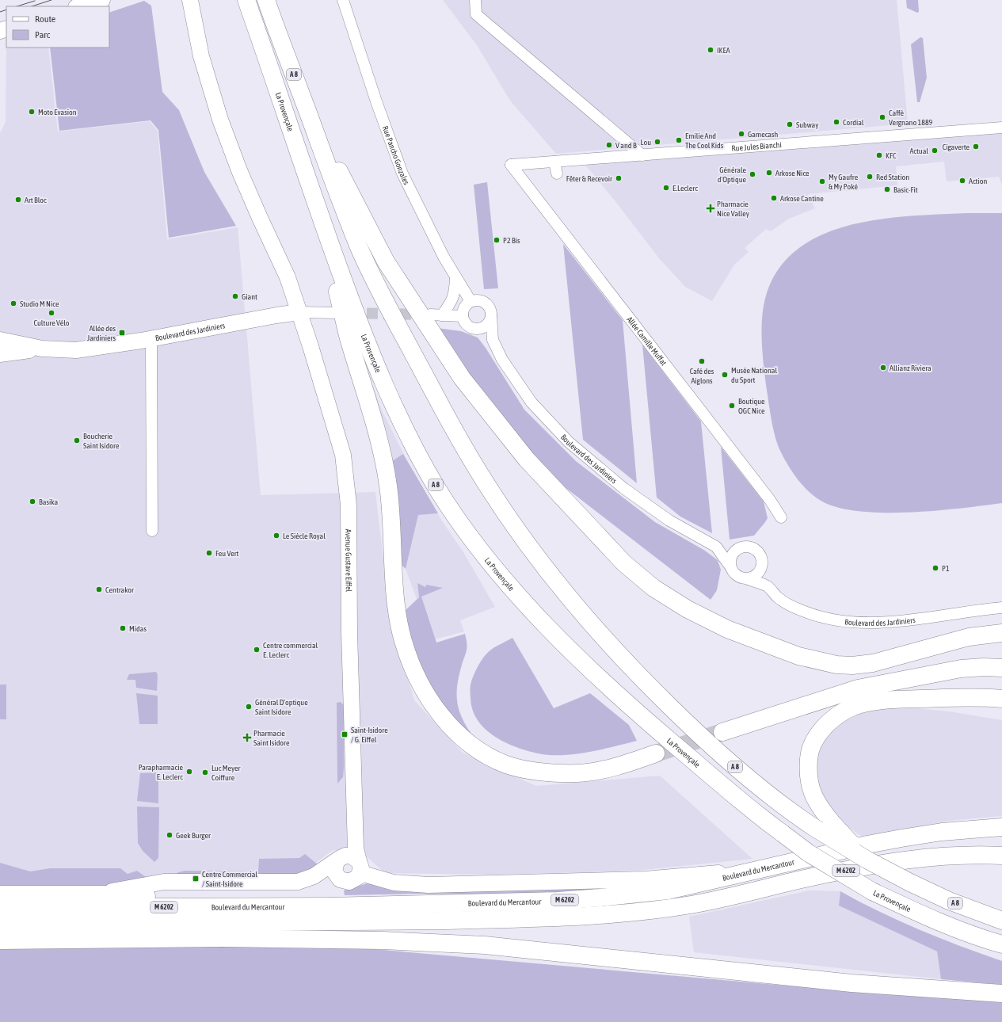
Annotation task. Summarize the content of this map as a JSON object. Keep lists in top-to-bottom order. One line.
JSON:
{"streets":{"main road":["A 8","La Provençale","Boulevard du Mercantour","M 6202"],"street":["Rue Jules Bianchi","Rue Pancho Gonzales","Boulevard des Jardiniers","Allée Camille Muffat","Avenue Gustave Eiffel"]},"crossings":[["Rue Jules Bianchi","Allée Camille Muffat"],["Rue Pancho Gonzales","Boulevard des Jardiniers"],["Boulevard des Jardiniers","Avenue Gustave Eiffel"]],"places":{"other":["IKEA","Moto Evasion","Caffè Vergnano 1889","Cordial","Subway","Gamecash","Emilie And The Cool Kids","Lou","V and B","Cigaverte","Actual","KFC","Arkose Nice","Générale d'Optique","Red Station","Fêter & Recevoir","Action","My Gaufre & My Poké","E.Leclerc","Basic-Fit","Arkose Cantine","Art Bloc","P2 Bis","Giant","Studio M Nice","Culture Vélo","Café des Aiglons","Allianz Riviera","Musée National du Sport","Boutique OGC Nice","Boucherie Saint Isidore","Basika","Le Siècle Royal","Feu Vert","P1","Centrakor","Midas","Centre commercial E. Leclerc","Général D’optique Saint Isidore","Parapharmacie E. Leclerc","Luc Meyer Coiffure","Geek Burger"],"health":["Pharmacie Nice Valley","Pharmacie Saint Isidore"],"transit":["Allée des Jardiniers","Saint-Isidore / G. Eiffel","Centre Commercial / Saint-Isidore"]},"legend":["Route","Parc"]}
